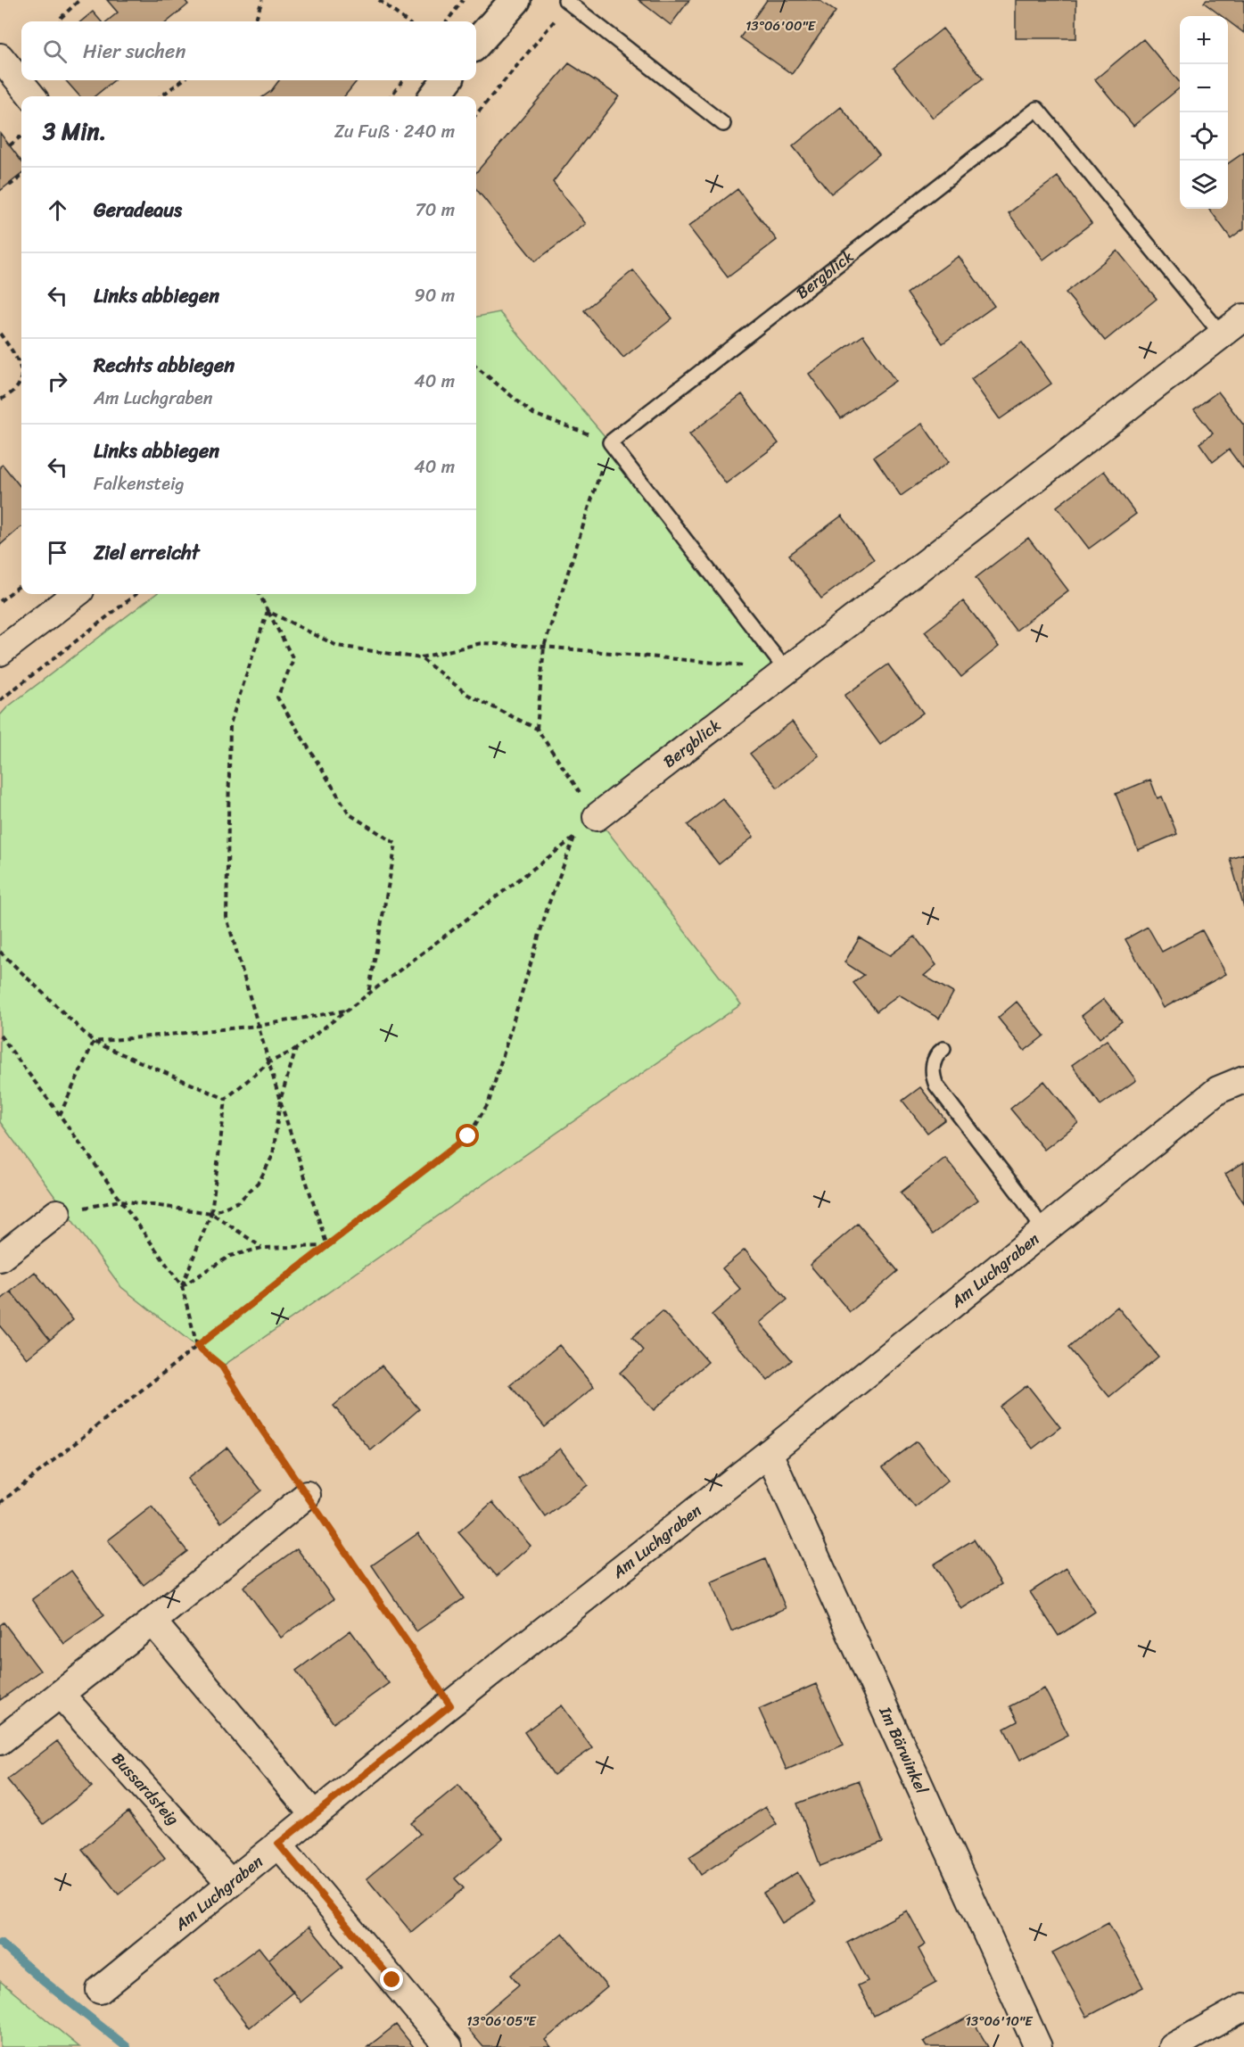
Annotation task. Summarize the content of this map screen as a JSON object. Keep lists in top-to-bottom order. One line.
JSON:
{"streets":{"street":["Bergblick","Am Luchgraben","Im Bärwinkel","Bussardsteig"]},"crossings":[["Am Luchgraben","Im Bärwinkel"],["Am Luchgraben","Bussardsteig"]],"page":{"map_buttons":["+","−"],"search":"Hier suchen","heading":["3 Min.","Zu Fuß · 240 m"],"list":[["Geradeaus","70 m"],["Links abbiegen","90 m"],["Rechts abbiegen","Am Luchgraben","40 m"],["Links abbiegen","Falkensteig","40 m"],"Ziel erreicht"]},"coordinates":["13°06'00\"E","13°06'05\"E","13°06'10\"E"]}
